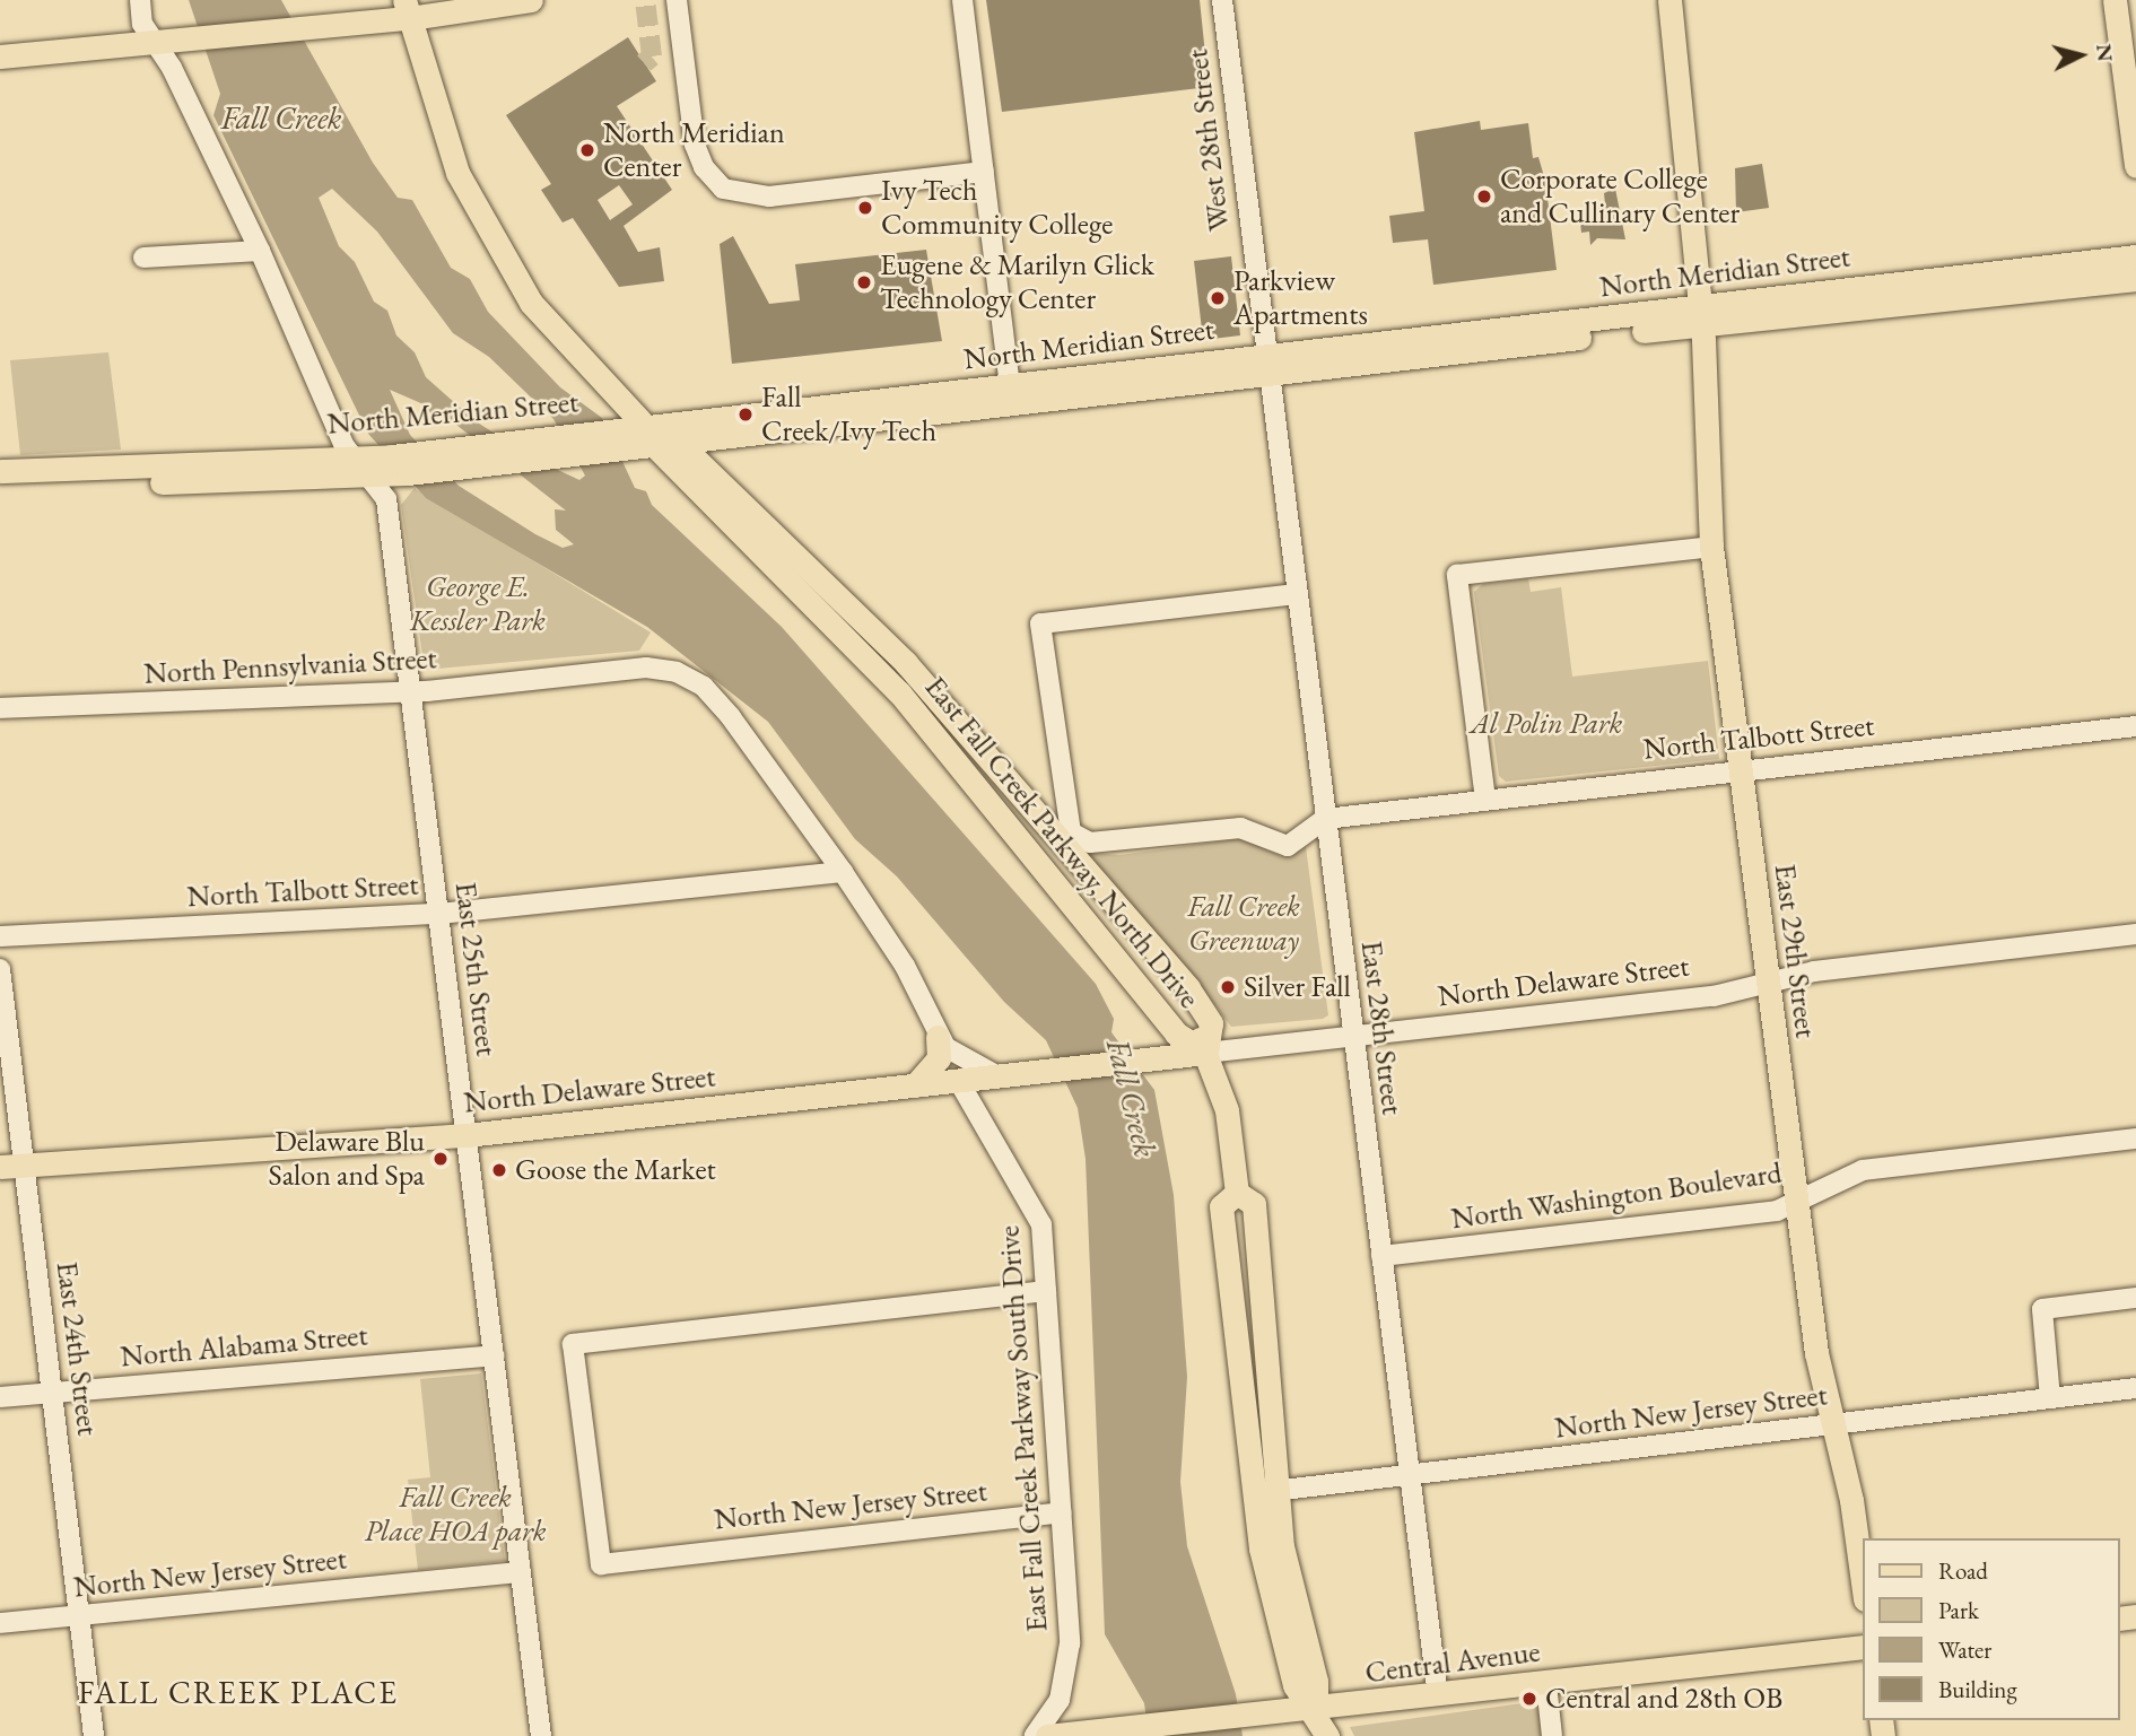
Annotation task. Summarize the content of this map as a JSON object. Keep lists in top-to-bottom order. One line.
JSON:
{"streets":{"main road":["North Meridian Street","East Fall Creek Parkway, North Drive","East 29th Street","North Delaware Street","Central Avenue"],"street":["West 28th Street","North Pennsylvania Street","North Talbott Street","East 25th Street","East 28th Street","North Washington Boulevard","North Alabama Street","East 24th Street","North New Jersey Street","East Fall Creek Parkway South Drive"]},"crossings":[["West 28th Street","North Meridian Street"],["West 28th Street","East 28th Street"],["North Meridian Street","East Fall Creek Parkway, North Drive"],["North Meridian Street","East 29th Street"],["North Meridian Street","East 25th Street"],["North Meridian Street","East 28th Street"],["North Pennsylvania Street","North Talbott Street"],["North Pennsylvania Street","East 25th Street"],["North Talbott Street","East 29th Street"],["North Talbott Street","East 25th Street"],["North Talbott Street","East 28th Street"],["East Fall Creek Parkway, North Drive","North Delaware Street"],["East 29th Street","North Delaware Street"],["East 29th Street","North Washington Boulevard"],["East 29th Street","North New Jersey Street"],["East 25th Street","North Delaware Street"],["East 25th Street","North Alabama Street"],["East 25th Street","North New Jersey Street"],["North Delaware Street","East 28th Street"],["North Delaware Street","East 24th Street"],["North Delaware Street","East Fall Creek Parkway South Drive"],["East 28th Street","North Washington Boulevard"],["East 28th Street","North New Jersey Street"],["East 28th Street","Central Avenue"],["North Alabama Street","East 24th Street"],["East 24th Street","North New Jersey Street"],["North New Jersey Street","East Fall Creek Parkway South Drive"]],"districts":["FALL CREEK PLACE"],"water":["Fall Creek"],"parks":["George E. Kessler Park","Al Polin Park","Fall Creek Greenway","Fall Creek Place HOA park"],"places":["North Meridian Center","Corporate College and Cullinary Center","Ivy Tech Community College","Eugene & Marilyn Glick Technology Center","Parkview Apartments","Fall Creek/Ivy Tech","Silver Fall","Delaware Blu Salon and Spa","Goose the Market","Central and 28th OB"],"legend":["Road","Park","Water","Building"],"north":"right"}
